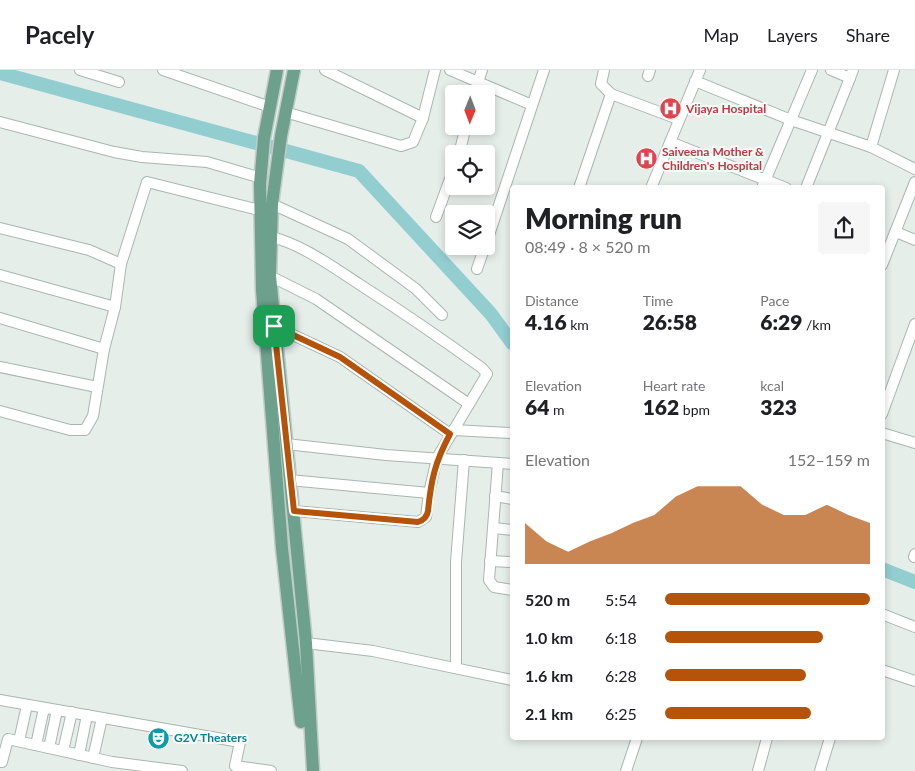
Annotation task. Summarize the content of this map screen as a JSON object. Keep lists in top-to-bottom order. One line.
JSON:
{"places":{"hospital":["Vijaya Hospital","Saiveena Mother & Children's Hospital"],"theatre":["G2V Theaters"]},"north":"bottom","page":{"header":"Pacely","nav":["Map","Layers","Share"],"heading":["Morning run","08:49 · 8 × 520 m"],"stats":[["Distance","4.16 km"],["Time","26:58"],["Pace","6:29 /km"],["Elevation","64 m"],["Heart rate","162 bpm"],["kcal","323"]],"chart":["Elevation","152–159 m"],"list":[{"name":"520 m","note":"5:54"},{"name":"1.0 km","note":"6:18"},{"name":"1.6 km","note":"6:28"},{"name":"2.1 km","note":"6:25"}]}}
